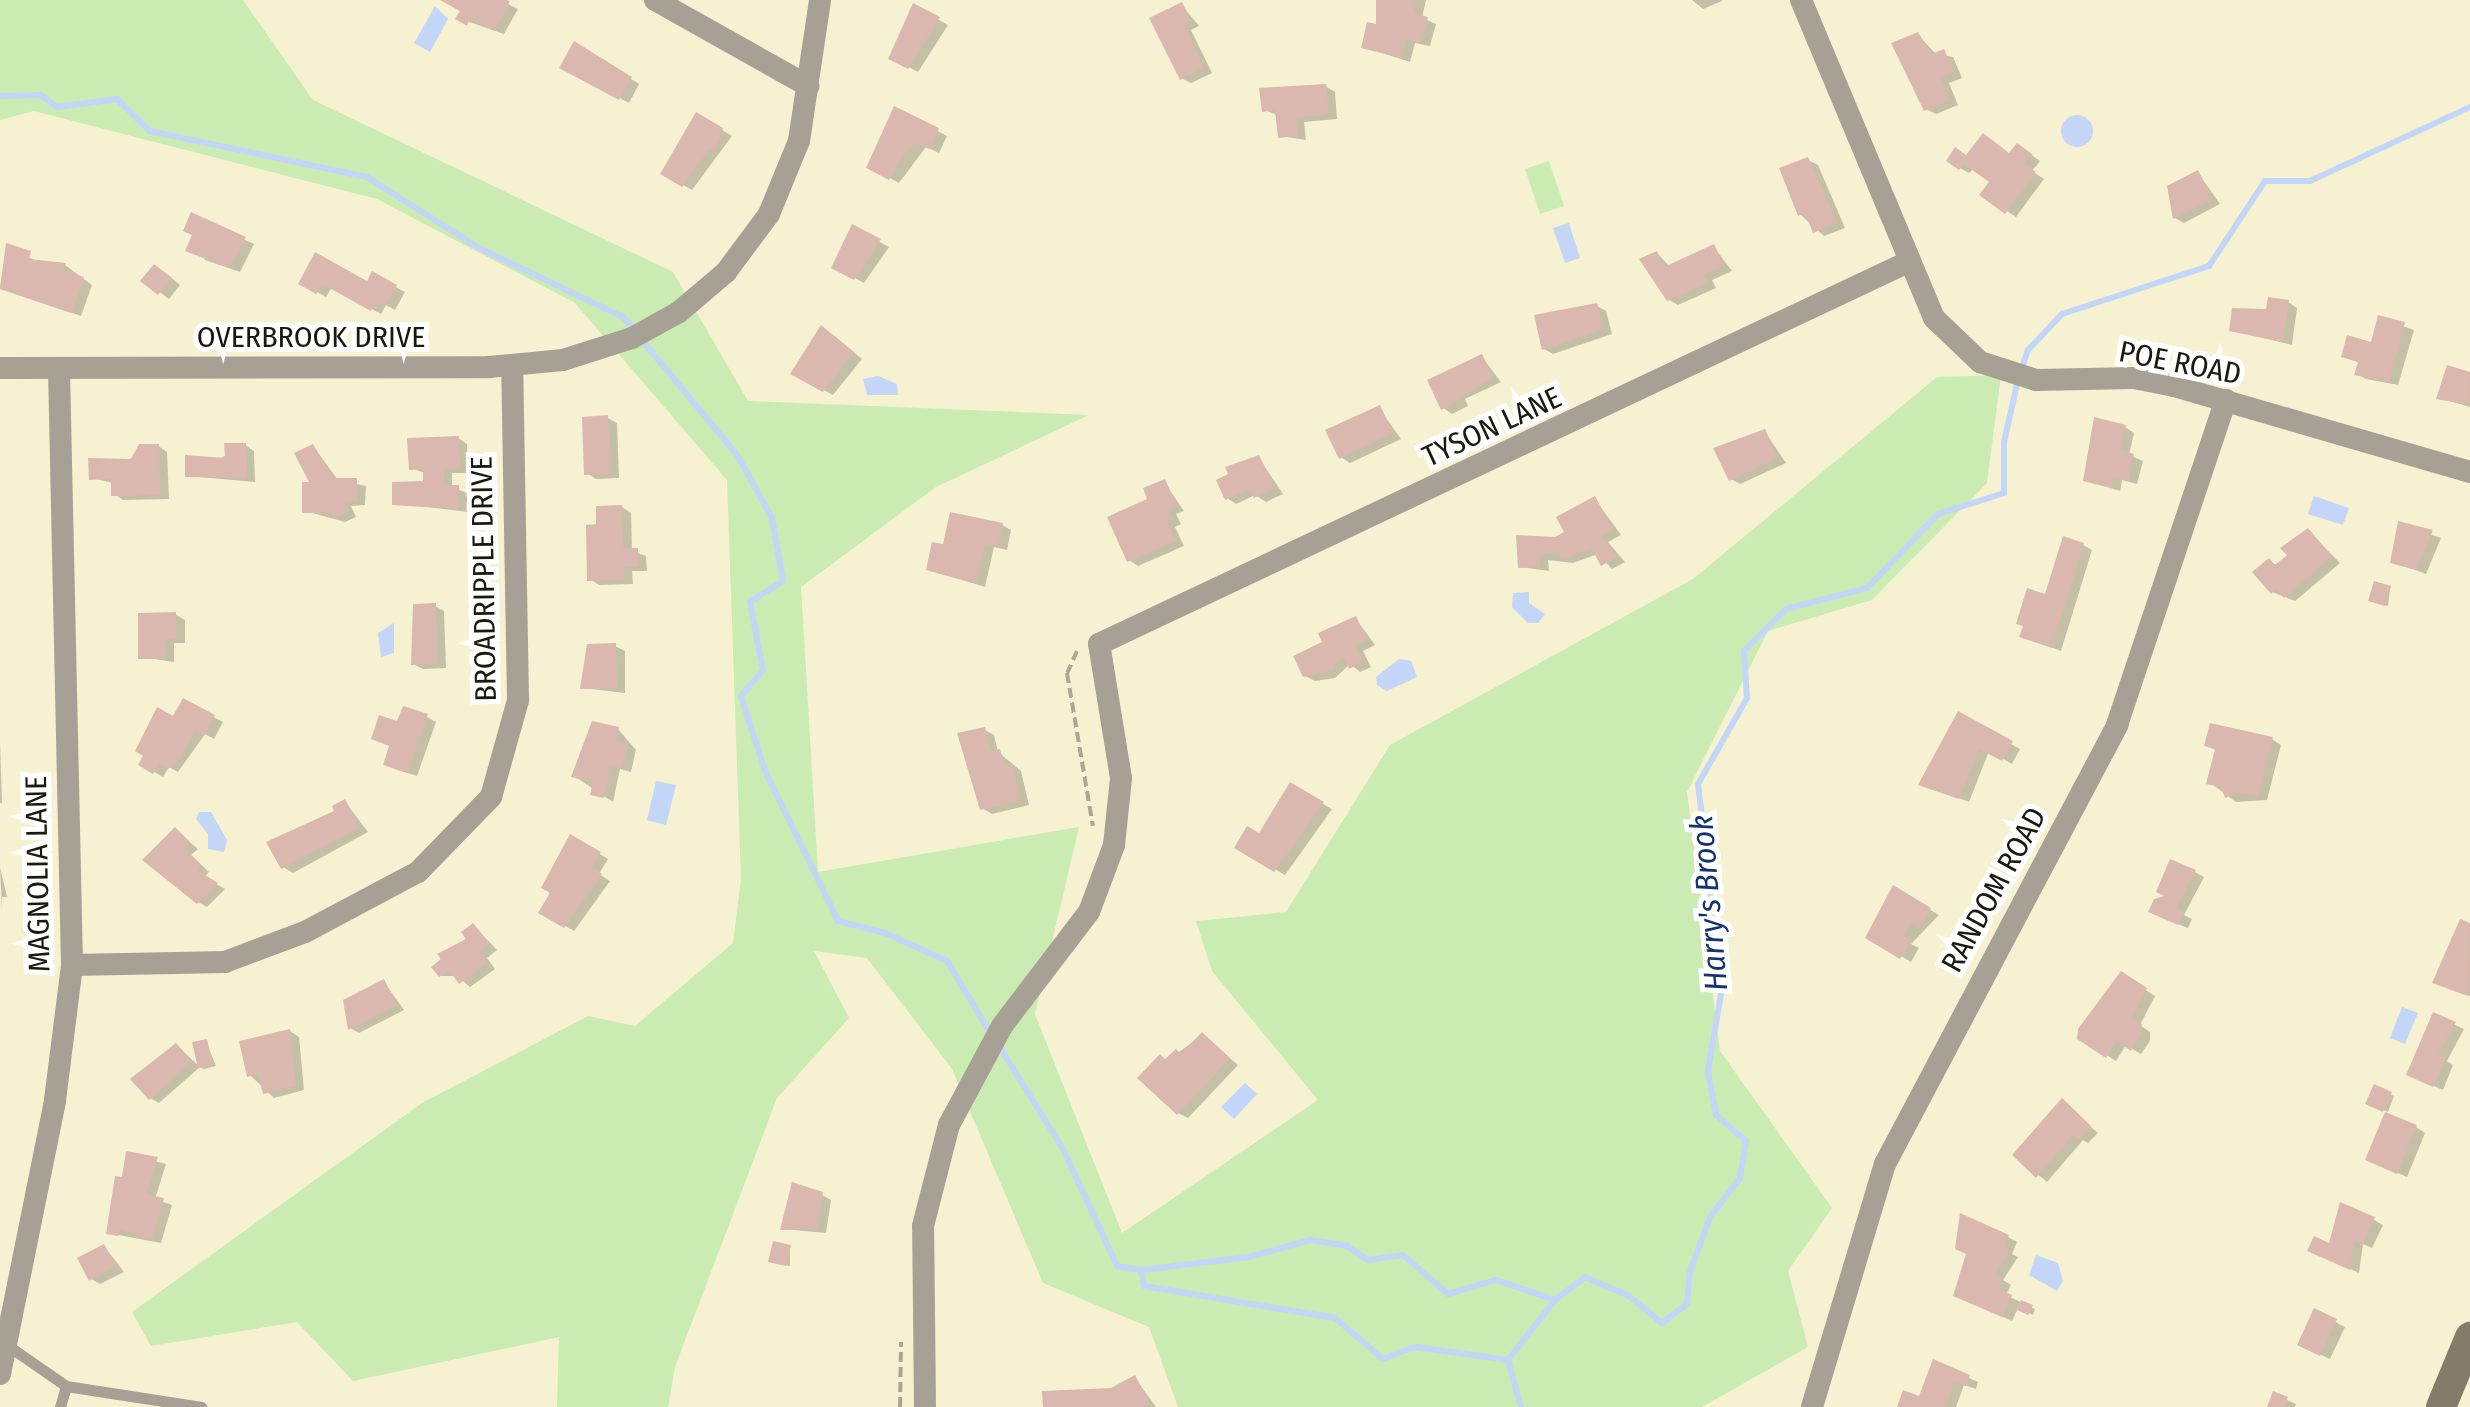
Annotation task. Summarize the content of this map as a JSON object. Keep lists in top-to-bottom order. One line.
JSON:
{"streets":{"street":["OVERBROOK DRIVE","POE ROAD","TYSON LANE","BROADRIPPLE DRIVE","MAGNOLIA LANE","RANDOM ROAD"]},"crossings":[["OVERBROOK DRIVE","BROADRIPPLE DRIVE"],["OVERBROOK DRIVE","MAGNOLIA LANE"],["POE ROAD","TYSON LANE"],["POE ROAD","RANDOM ROAD"],["BROADRIPPLE DRIVE","MAGNOLIA LANE"]],"water":["Harry's Brook"]}
